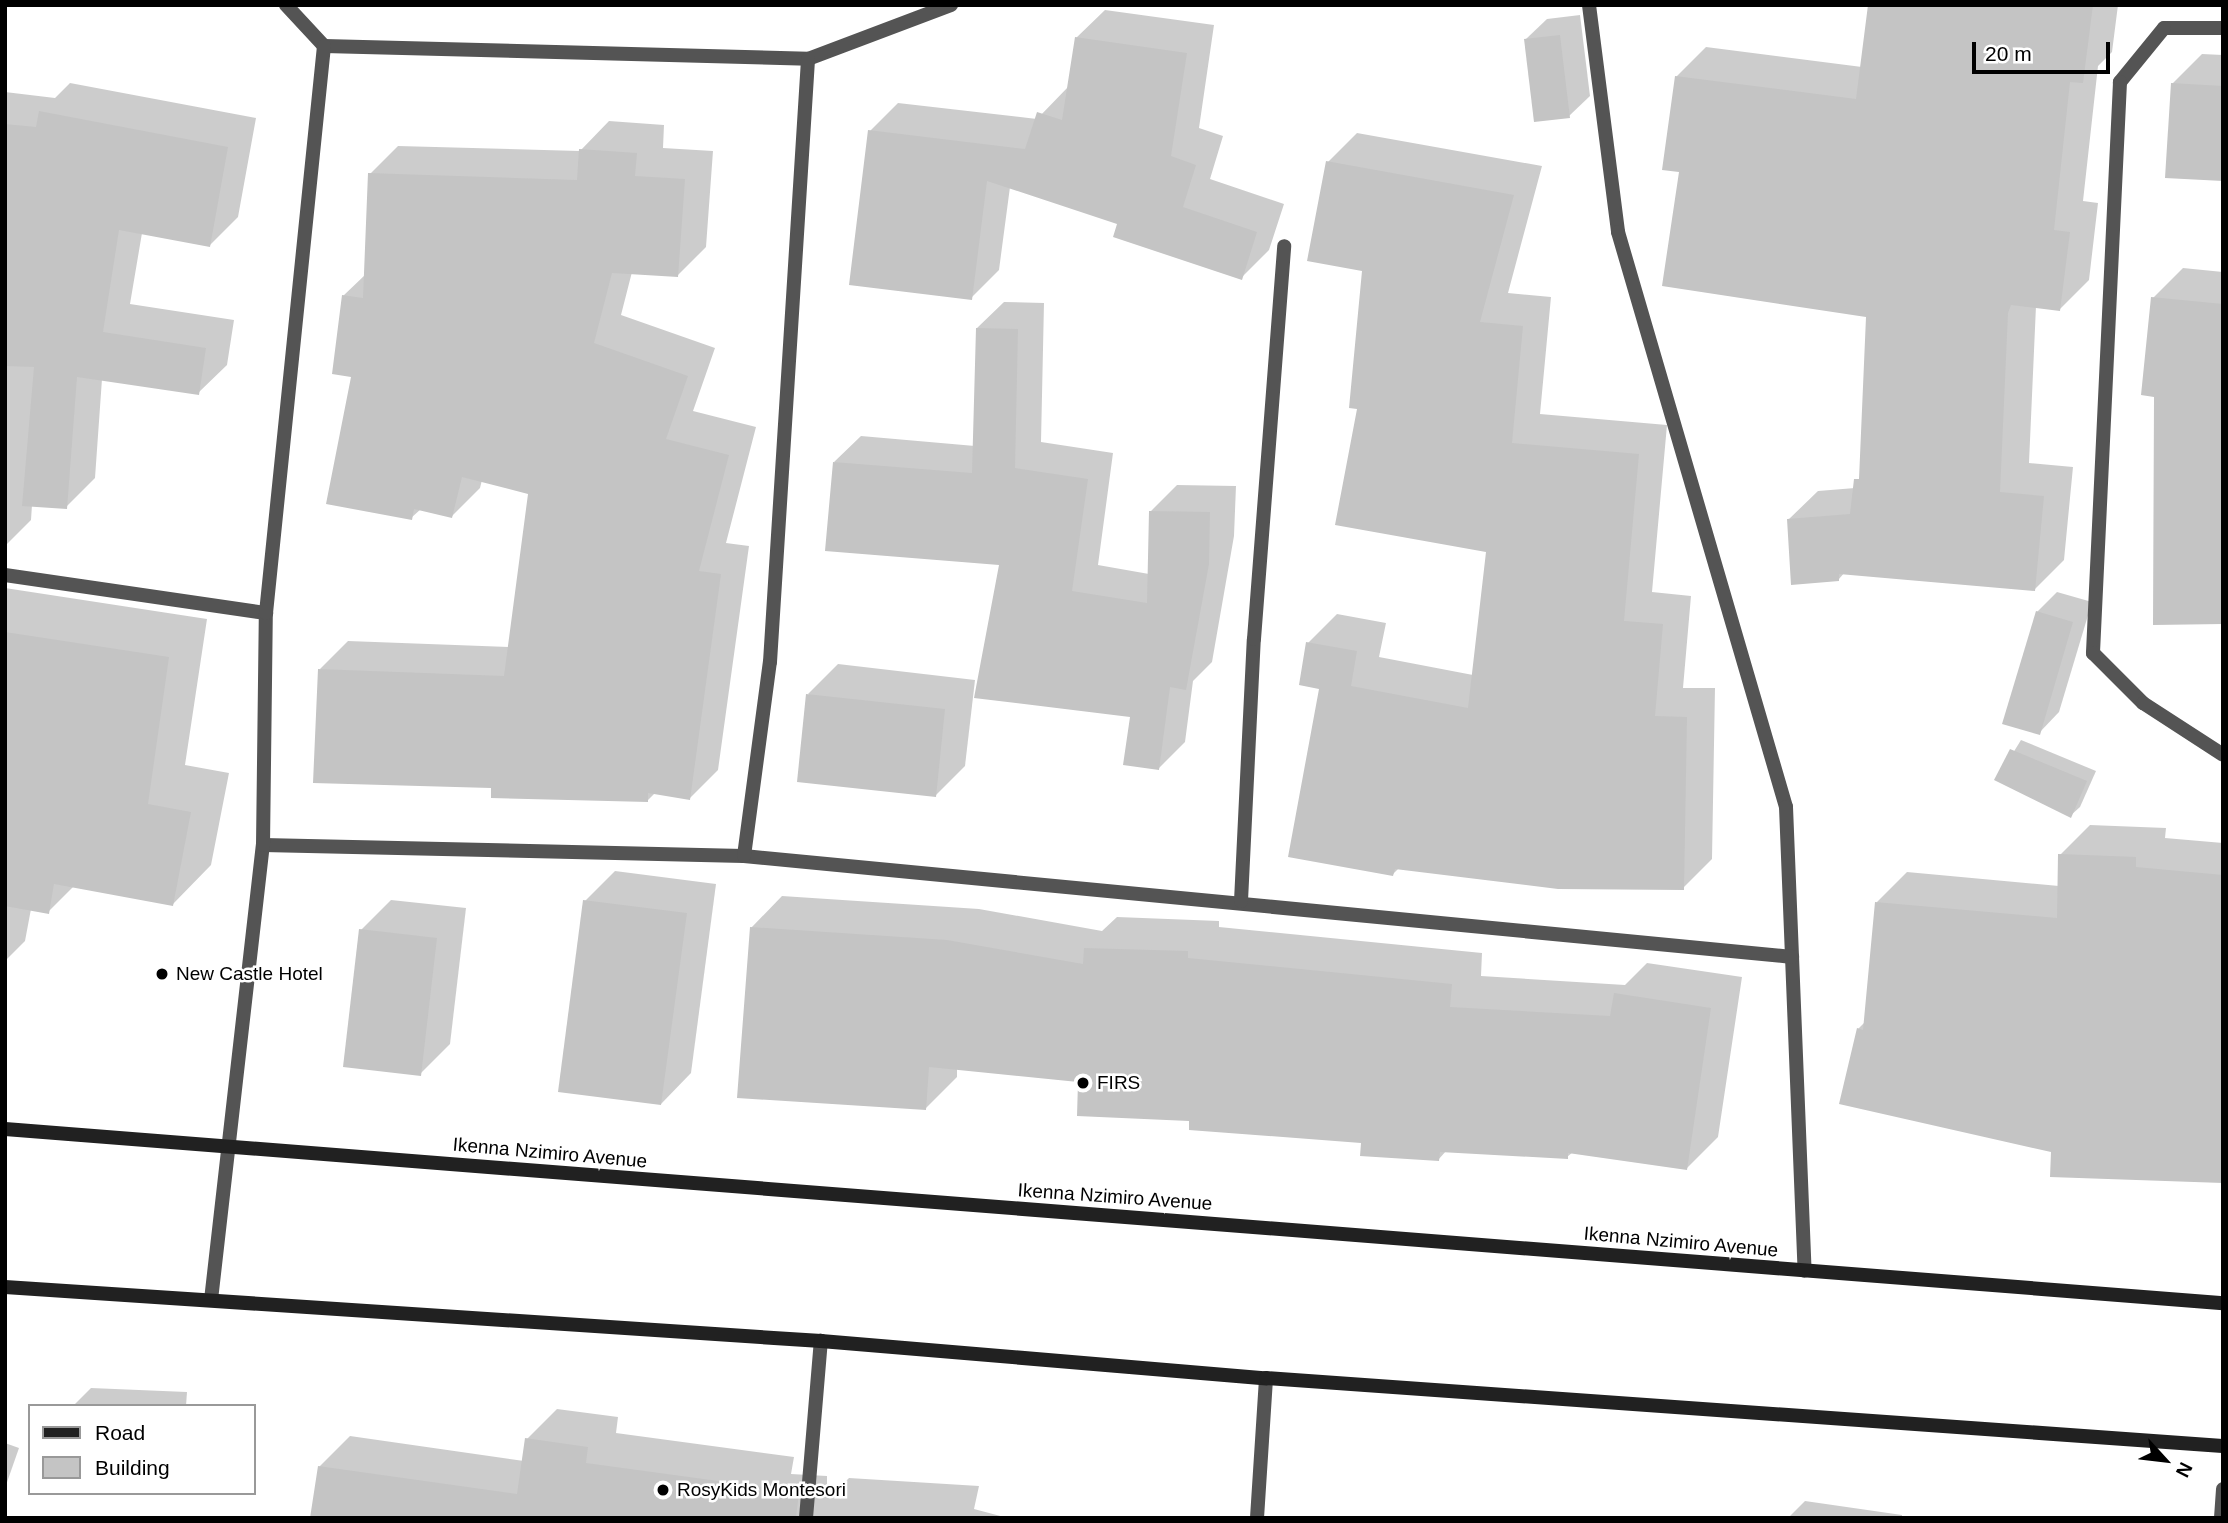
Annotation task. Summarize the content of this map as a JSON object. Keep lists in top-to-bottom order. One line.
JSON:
{"streets":{"street":["Ikenna Nzimiro Avenue"]},"places":["New Castle Hotel","FIRS","RosyKids Montesori"],"legend":["Road","Building"],"scale_bar":"20 m","north":"bottom right"}
